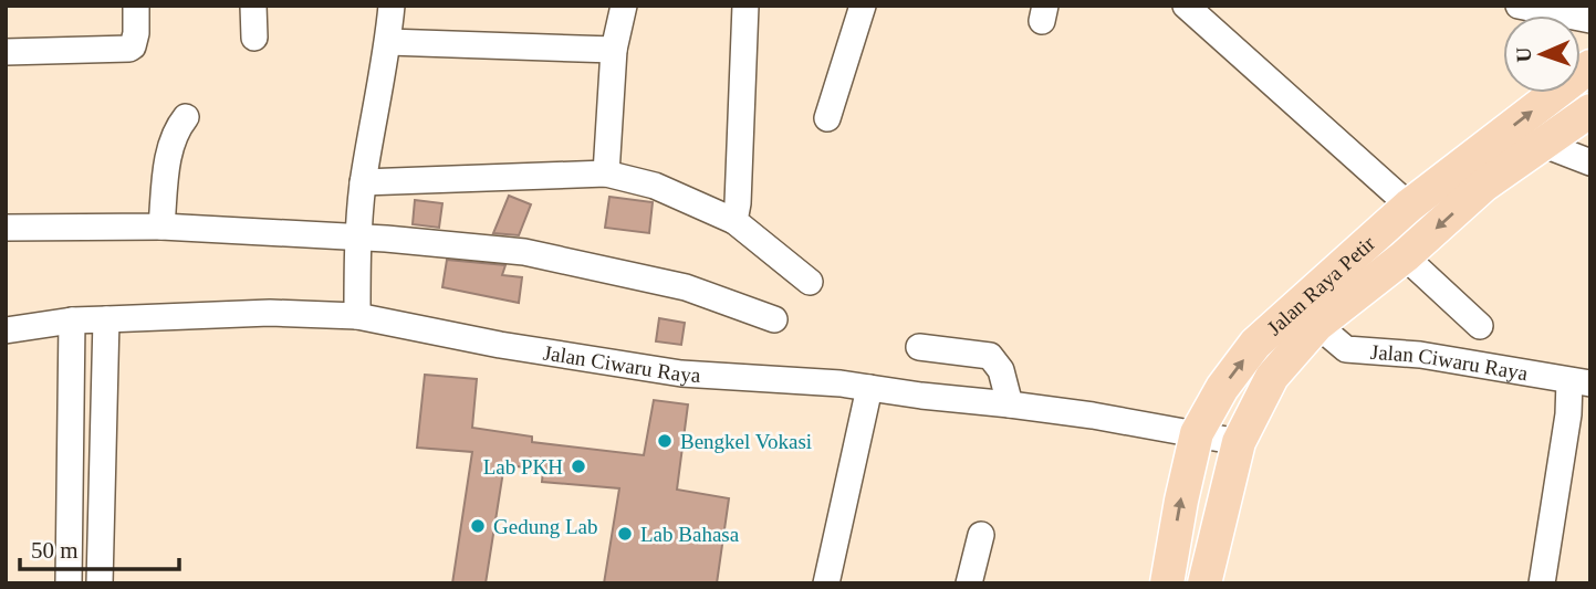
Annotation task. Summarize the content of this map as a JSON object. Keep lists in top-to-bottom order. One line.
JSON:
{"streets":{"main road":["Jalan Raya Petir"],"street":["Jalan Ciwaru Raya"]},"crossings":[["Jalan Raya Petir","Jalan Ciwaru Raya"]],"places":["Bengkel Vokasi","Lab PKH","Gedung Lab","Lab Bahasa"],"scale_bar":"50 m","north":"left"}
